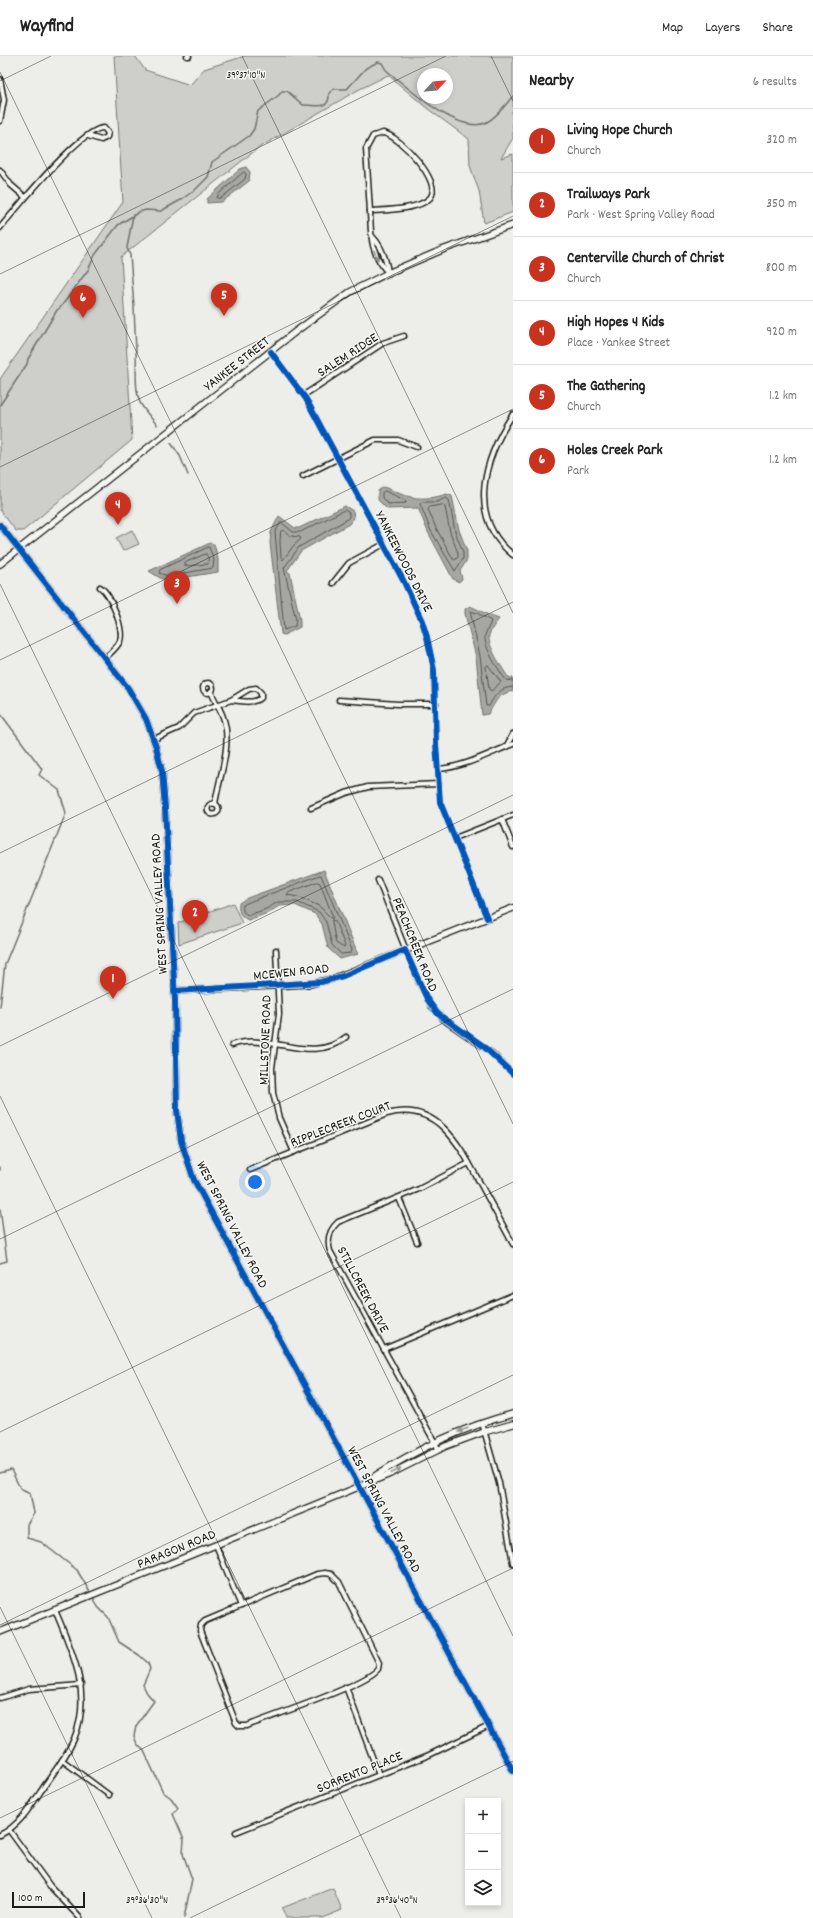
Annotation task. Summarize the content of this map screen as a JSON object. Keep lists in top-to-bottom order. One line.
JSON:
{"streets":{"street":["SALEM RIDGE","YANKEE STREET","YANKEEWOODS DRIVE","WEST SPRING VALLEY ROAD","PEACHCREEK ROAD","MCEWEN ROAD","MILLSTONE ROAD","RIPPLECREEK COURT","STILLCREEK DRIVE","PARAGON ROAD","SORRENTO PLACE"]},"crossings":[["SALEM RIDGE","YANKEEWOODS DRIVE"],["YANKEE STREET","YANKEEWOODS DRIVE"],["YANKEE STREET","WEST SPRING VALLEY ROAD"],["YANKEEWOODS DRIVE","MCEWEN ROAD"],["WEST SPRING VALLEY ROAD","MCEWEN ROAD"],["WEST SPRING VALLEY ROAD","PARAGON ROAD"],["WEST SPRING VALLEY ROAD","SORRENTO PLACE"],["PEACHCREEK ROAD","MCEWEN ROAD"],["MCEWEN ROAD","MILLSTONE ROAD"],["MILLSTONE ROAD","RIPPLECREEK COURT"],["RIPPLECREEK COURT","STILLCREEK DRIVE"],["STILLCREEK DRIVE","PARAGON ROAD"]],"scale_bar":"100 m","north":"top right","page":{"header":"Wayfind","nav":["Map","Layers","Share"],"heading":["Nearby","6 results"],"list":[{"mark":"1","name":"Living Hope Church","note":"Church","value":"320 m"},{"mark":"2","name":"Trailways Park","note":"Park · West Spring Valley Road","value":"350 m"},{"mark":"3","name":"Centerville Church of Christ","note":"Church","value":"800 m"},{"mark":"4","name":"High Hopes 4 Kids","note":"Place · Yankee Street","value":"920 m"},{"mark":"5","name":"The Gathering","note":"Church","value":"1.2 km"},{"mark":"6","name":"Holes Creek Park","note":"Park","value":"1.2 km"}],"pins":["5","6","4","3","2","1"],"map_buttons":["+","−"],"scale":"100 m"},"coordinates":["39°37'10\"N","39°36'30\"N","39°36'40\"N"]}
